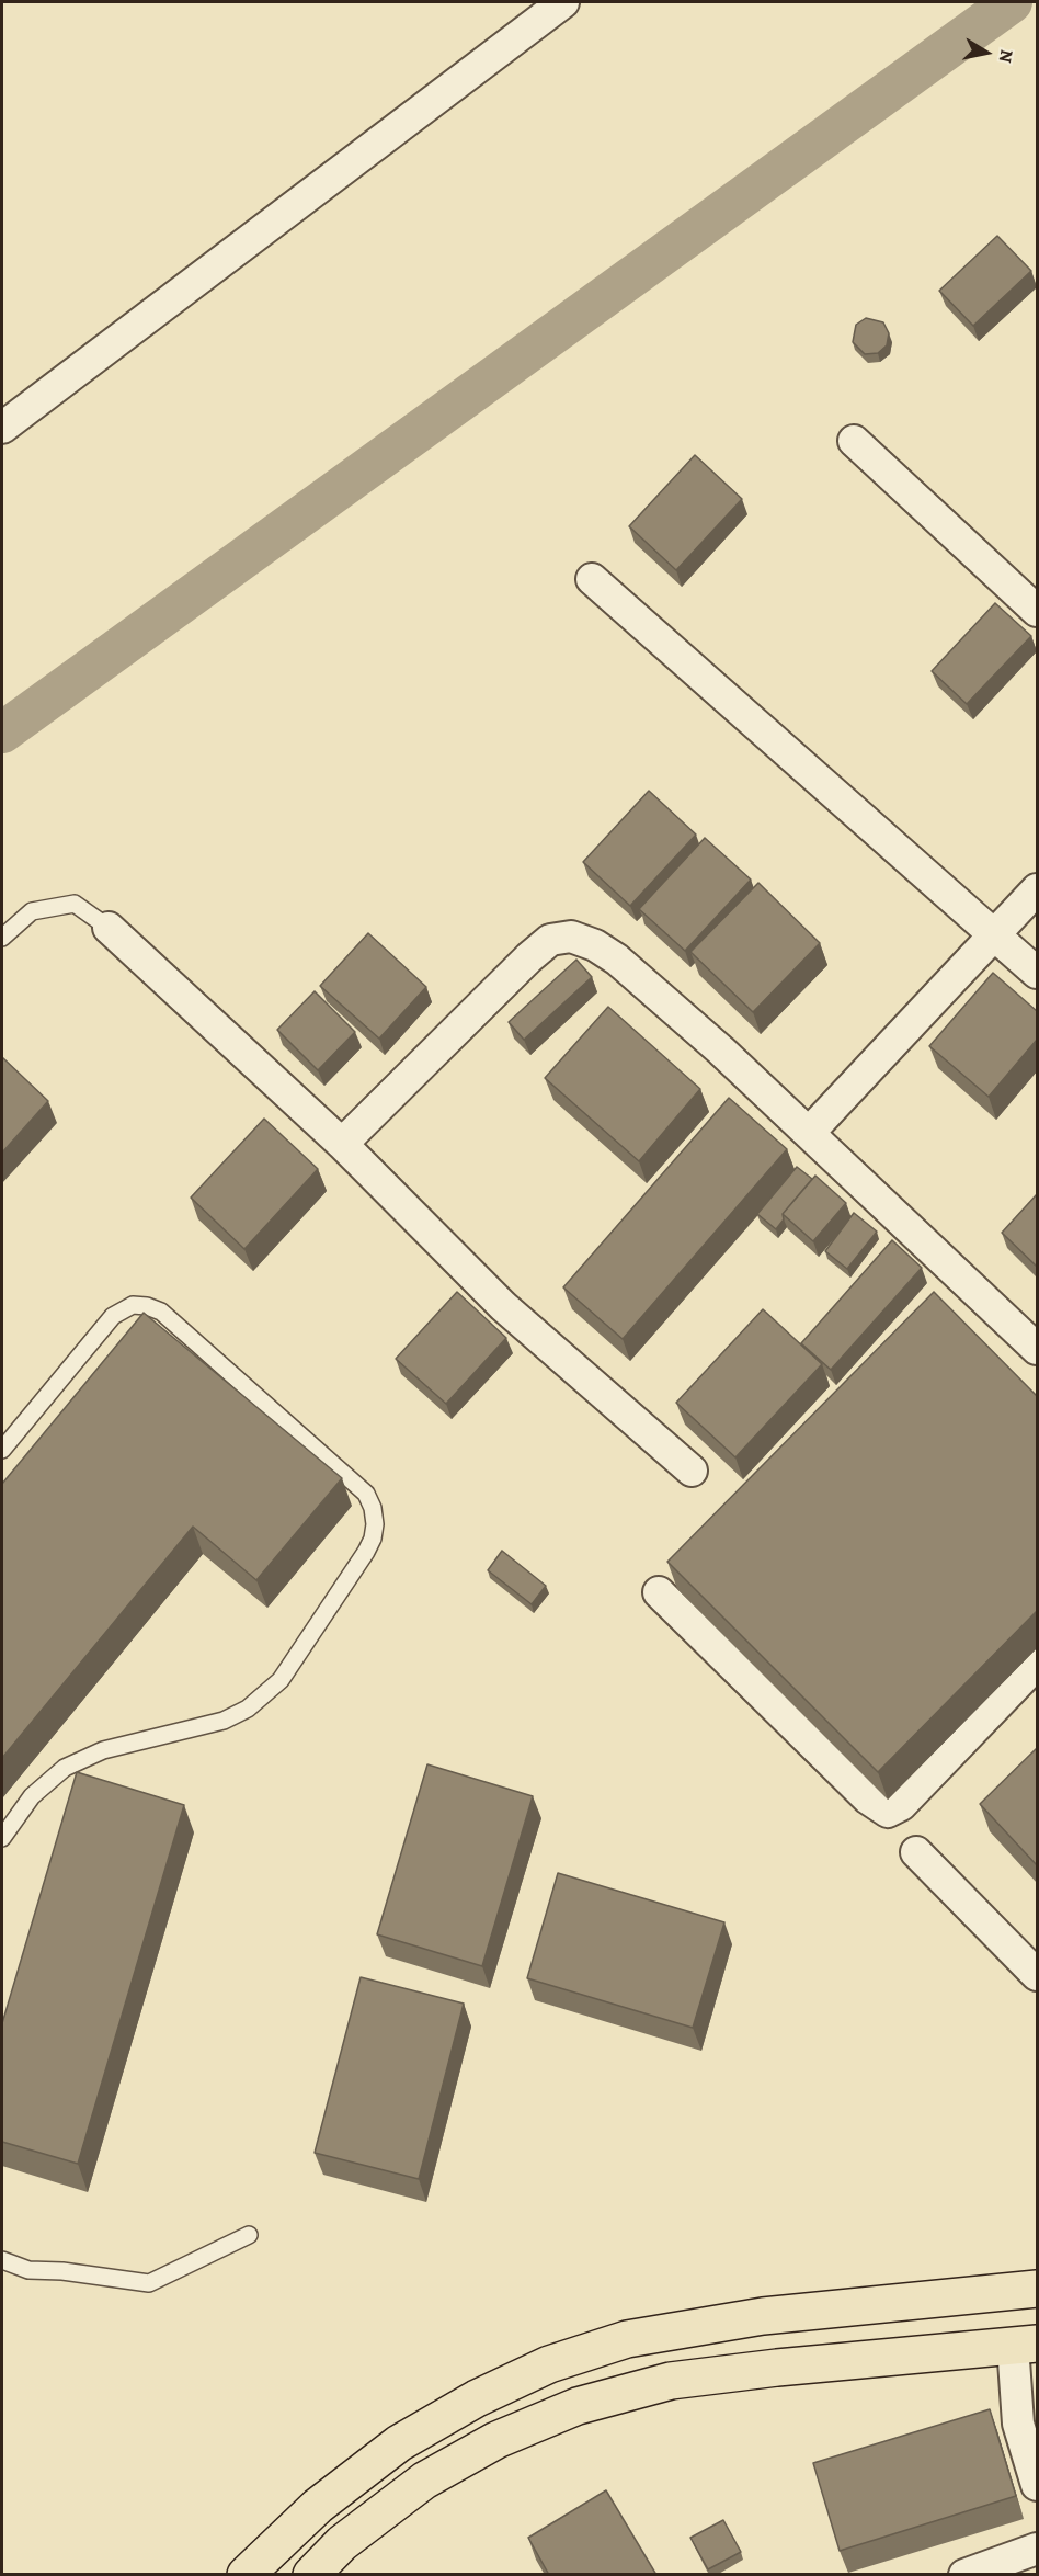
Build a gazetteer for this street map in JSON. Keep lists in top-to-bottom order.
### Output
{
  "north": "right"
}
